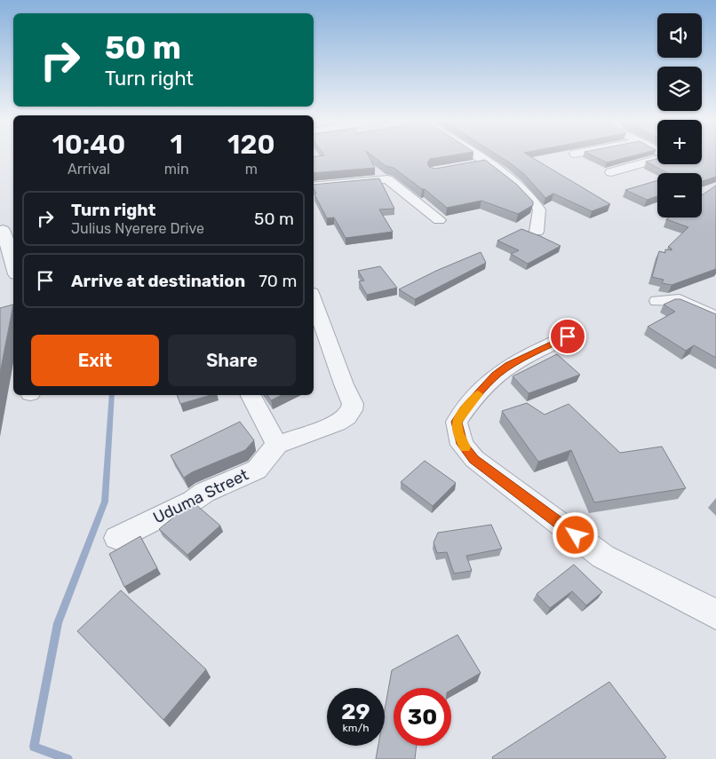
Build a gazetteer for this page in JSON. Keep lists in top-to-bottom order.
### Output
{
  "streets": {
    "street": ["Uduma Street"]
  },
  "page": {
    "map_buttons": ["+", "−"],
    "turn": ["50 m", "Turn right"],
    "eta": [
      "10:40",
      "Arrival",
      "1",
      "min",
      "120",
      "m"
    ],
    "list": [
      {
        "name": "Turn right",
        "note": "Julius Nyerere Drive",
        "value": "50 m"
      },
      {
        "name": "Arrive at destination",
        "value": "70 m"
      }
    ],
    "buttons": ["Exit", "Share"],
    "speed": "29 km/h",
    "limit": "30"
  }
}
